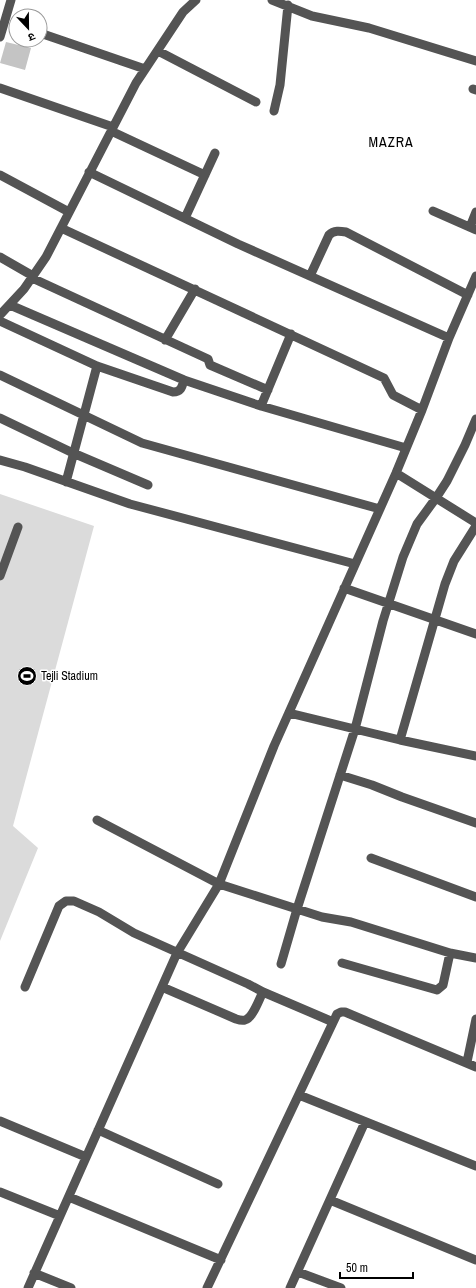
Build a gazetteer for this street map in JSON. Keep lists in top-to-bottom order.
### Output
{
  "districts": ["MAZRA"],
  "places": {
    "sports": ["Tejli Stadium"]
  },
  "scale_bar": "50 m",
  "north": "bottom"
}
